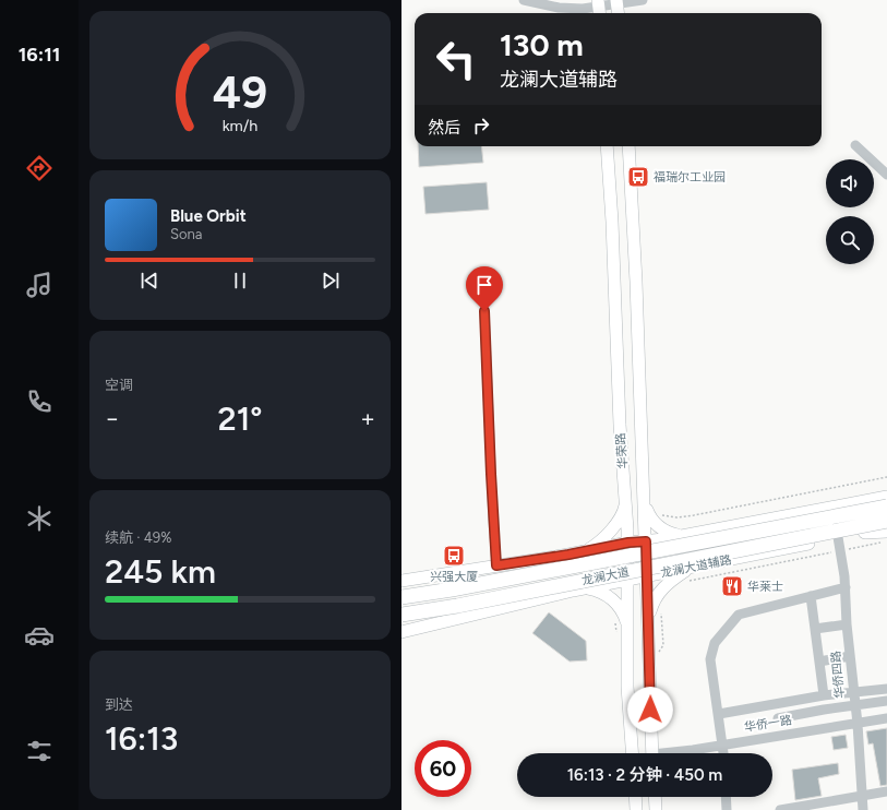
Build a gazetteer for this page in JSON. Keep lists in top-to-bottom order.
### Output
{
  "streets": {
    "highway": ["龙澜大道"],
    "main road": ["华荣路", "龙澜大道辅路"],
    "street": ["华侨四路", "华侨一路"]
  },
  "crossings": [
    ["华荣路", "龙澜大道辅路"],
    ["龙澜大道辅路", "龙澜大道"],
    ["龙澜大道辅路", "华侨四路"],
    ["华侨四路", "华侨一路"]
  ],
  "places": {
    "bus stop": ["福瑞尔工业园", "兴强大厦"],
    "restaurant": ["华莱士"]
  },
  "page": {
    "tabs": "16:11",
    "turn": ["130 m", "龙澜大道辅路"],
    "then": "然后",
    "song": ["Blue Orbit", "Sona"],
    "tile": [
      "空调",
      ["续航 · 49%", "245 km"],
      ["到达", "16:13"]
    ],
    "heat": ["−", "21°", "+"],
    "limit": "60",
    "trip": "16:13 · 2 分钟 · 450 m",
    "gauge": ["49", "km/h"]
  }
}
